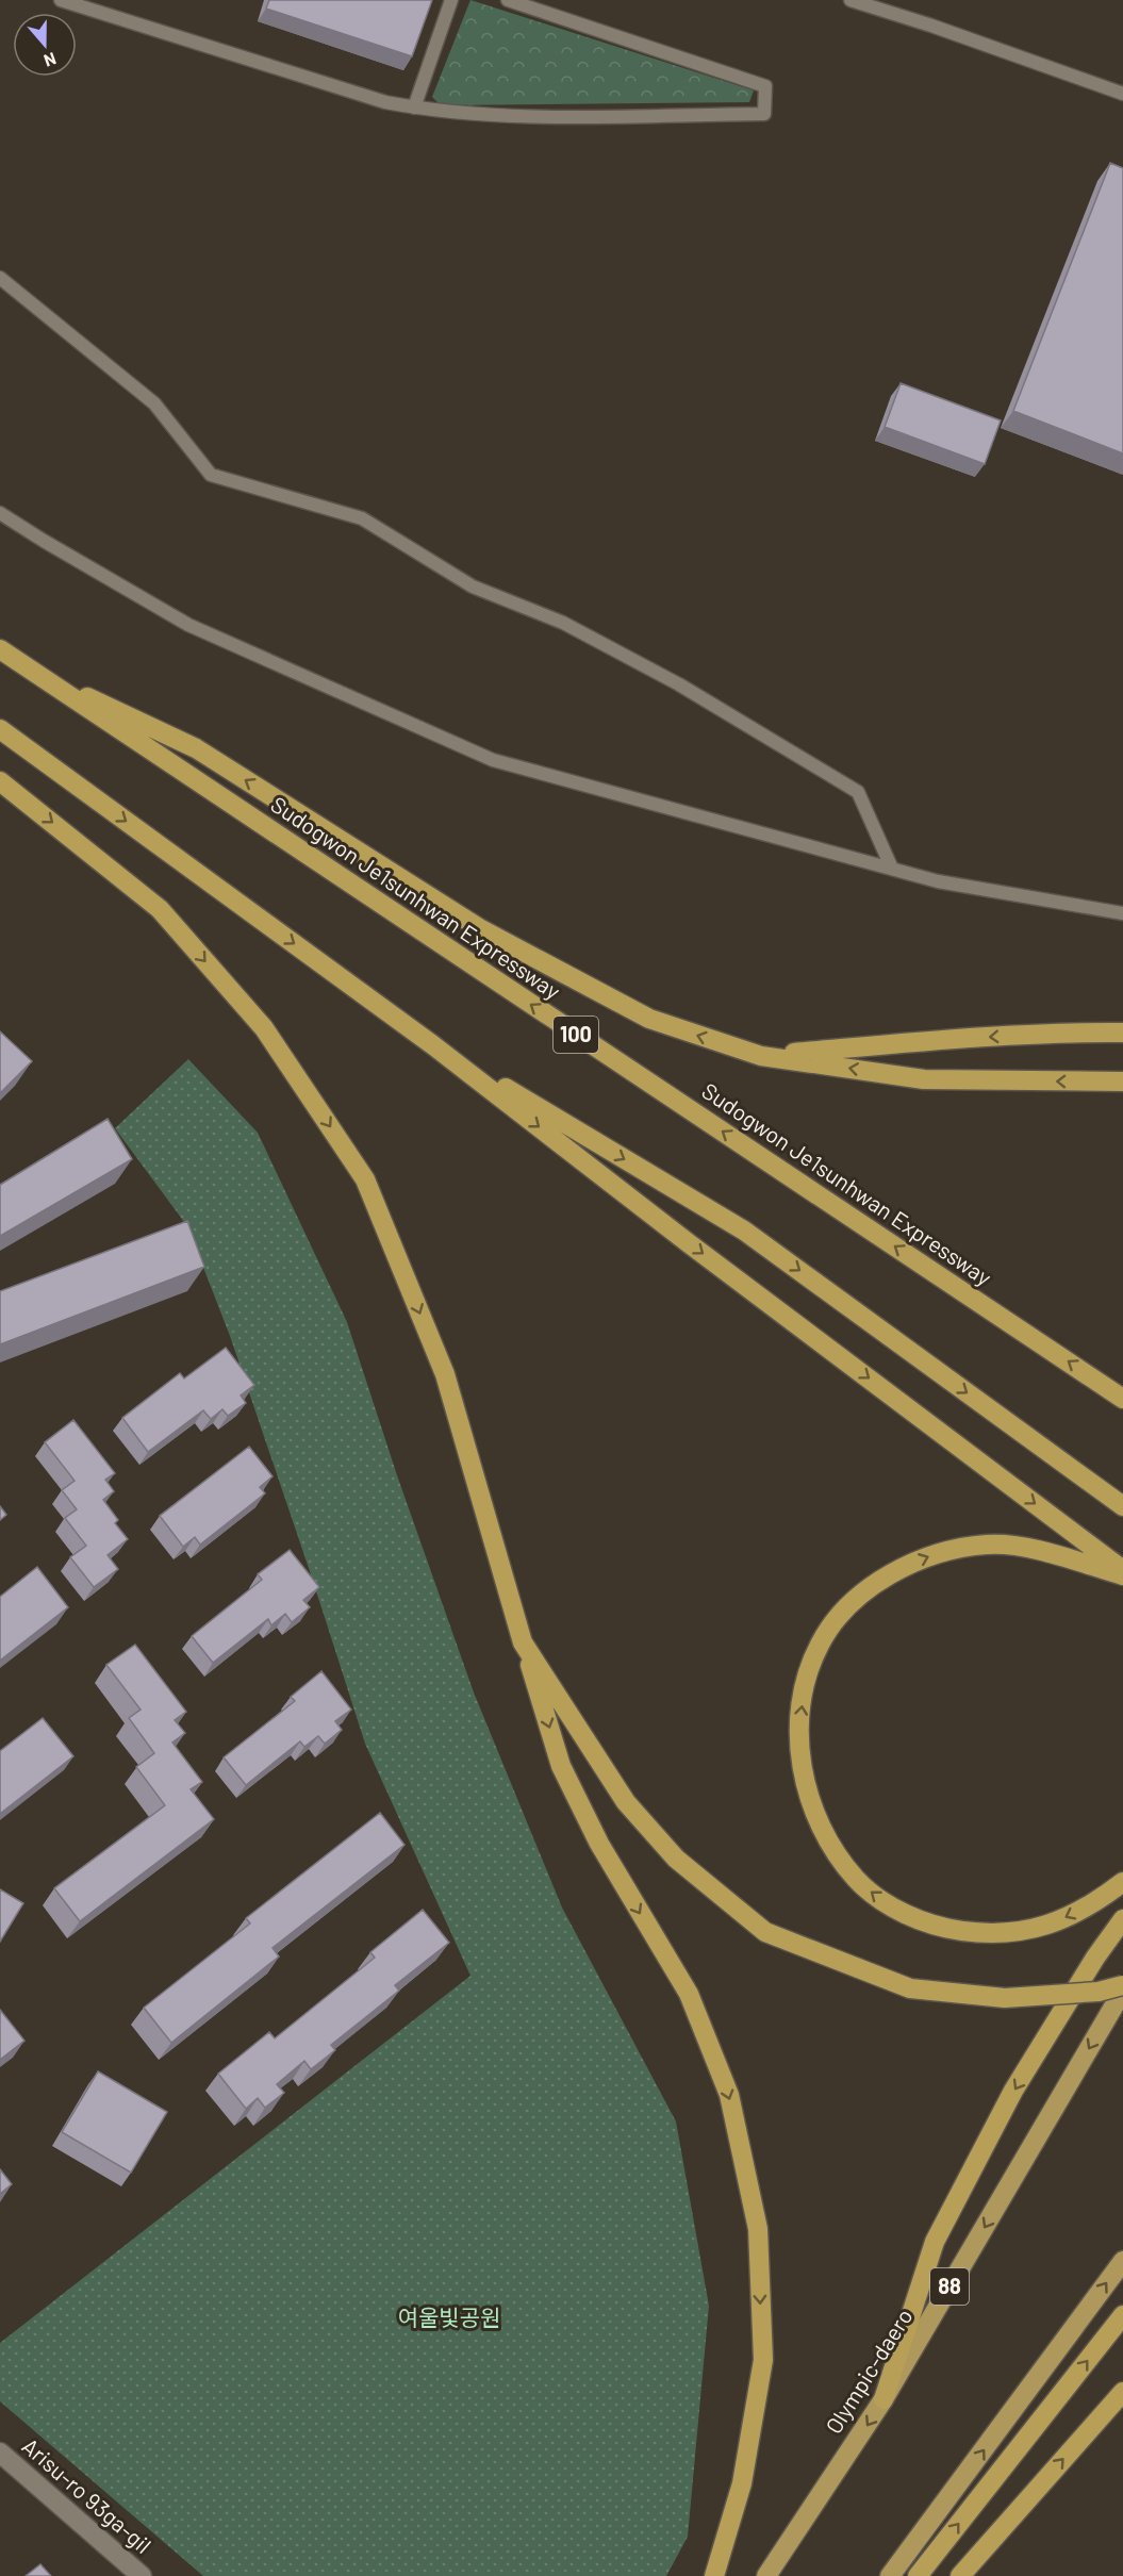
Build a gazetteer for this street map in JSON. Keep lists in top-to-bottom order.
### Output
{
  "streets": {
    "highway": [
      "Sudogwon Je1sunhwan Expressway",
      "100",
      "88",
      "Olympic-daero"
    ],
    "street": ["Arisu-ro 93ga-gil"]
  },
  "parks": ["여울빛공원"],
  "north": "bottom"
}
